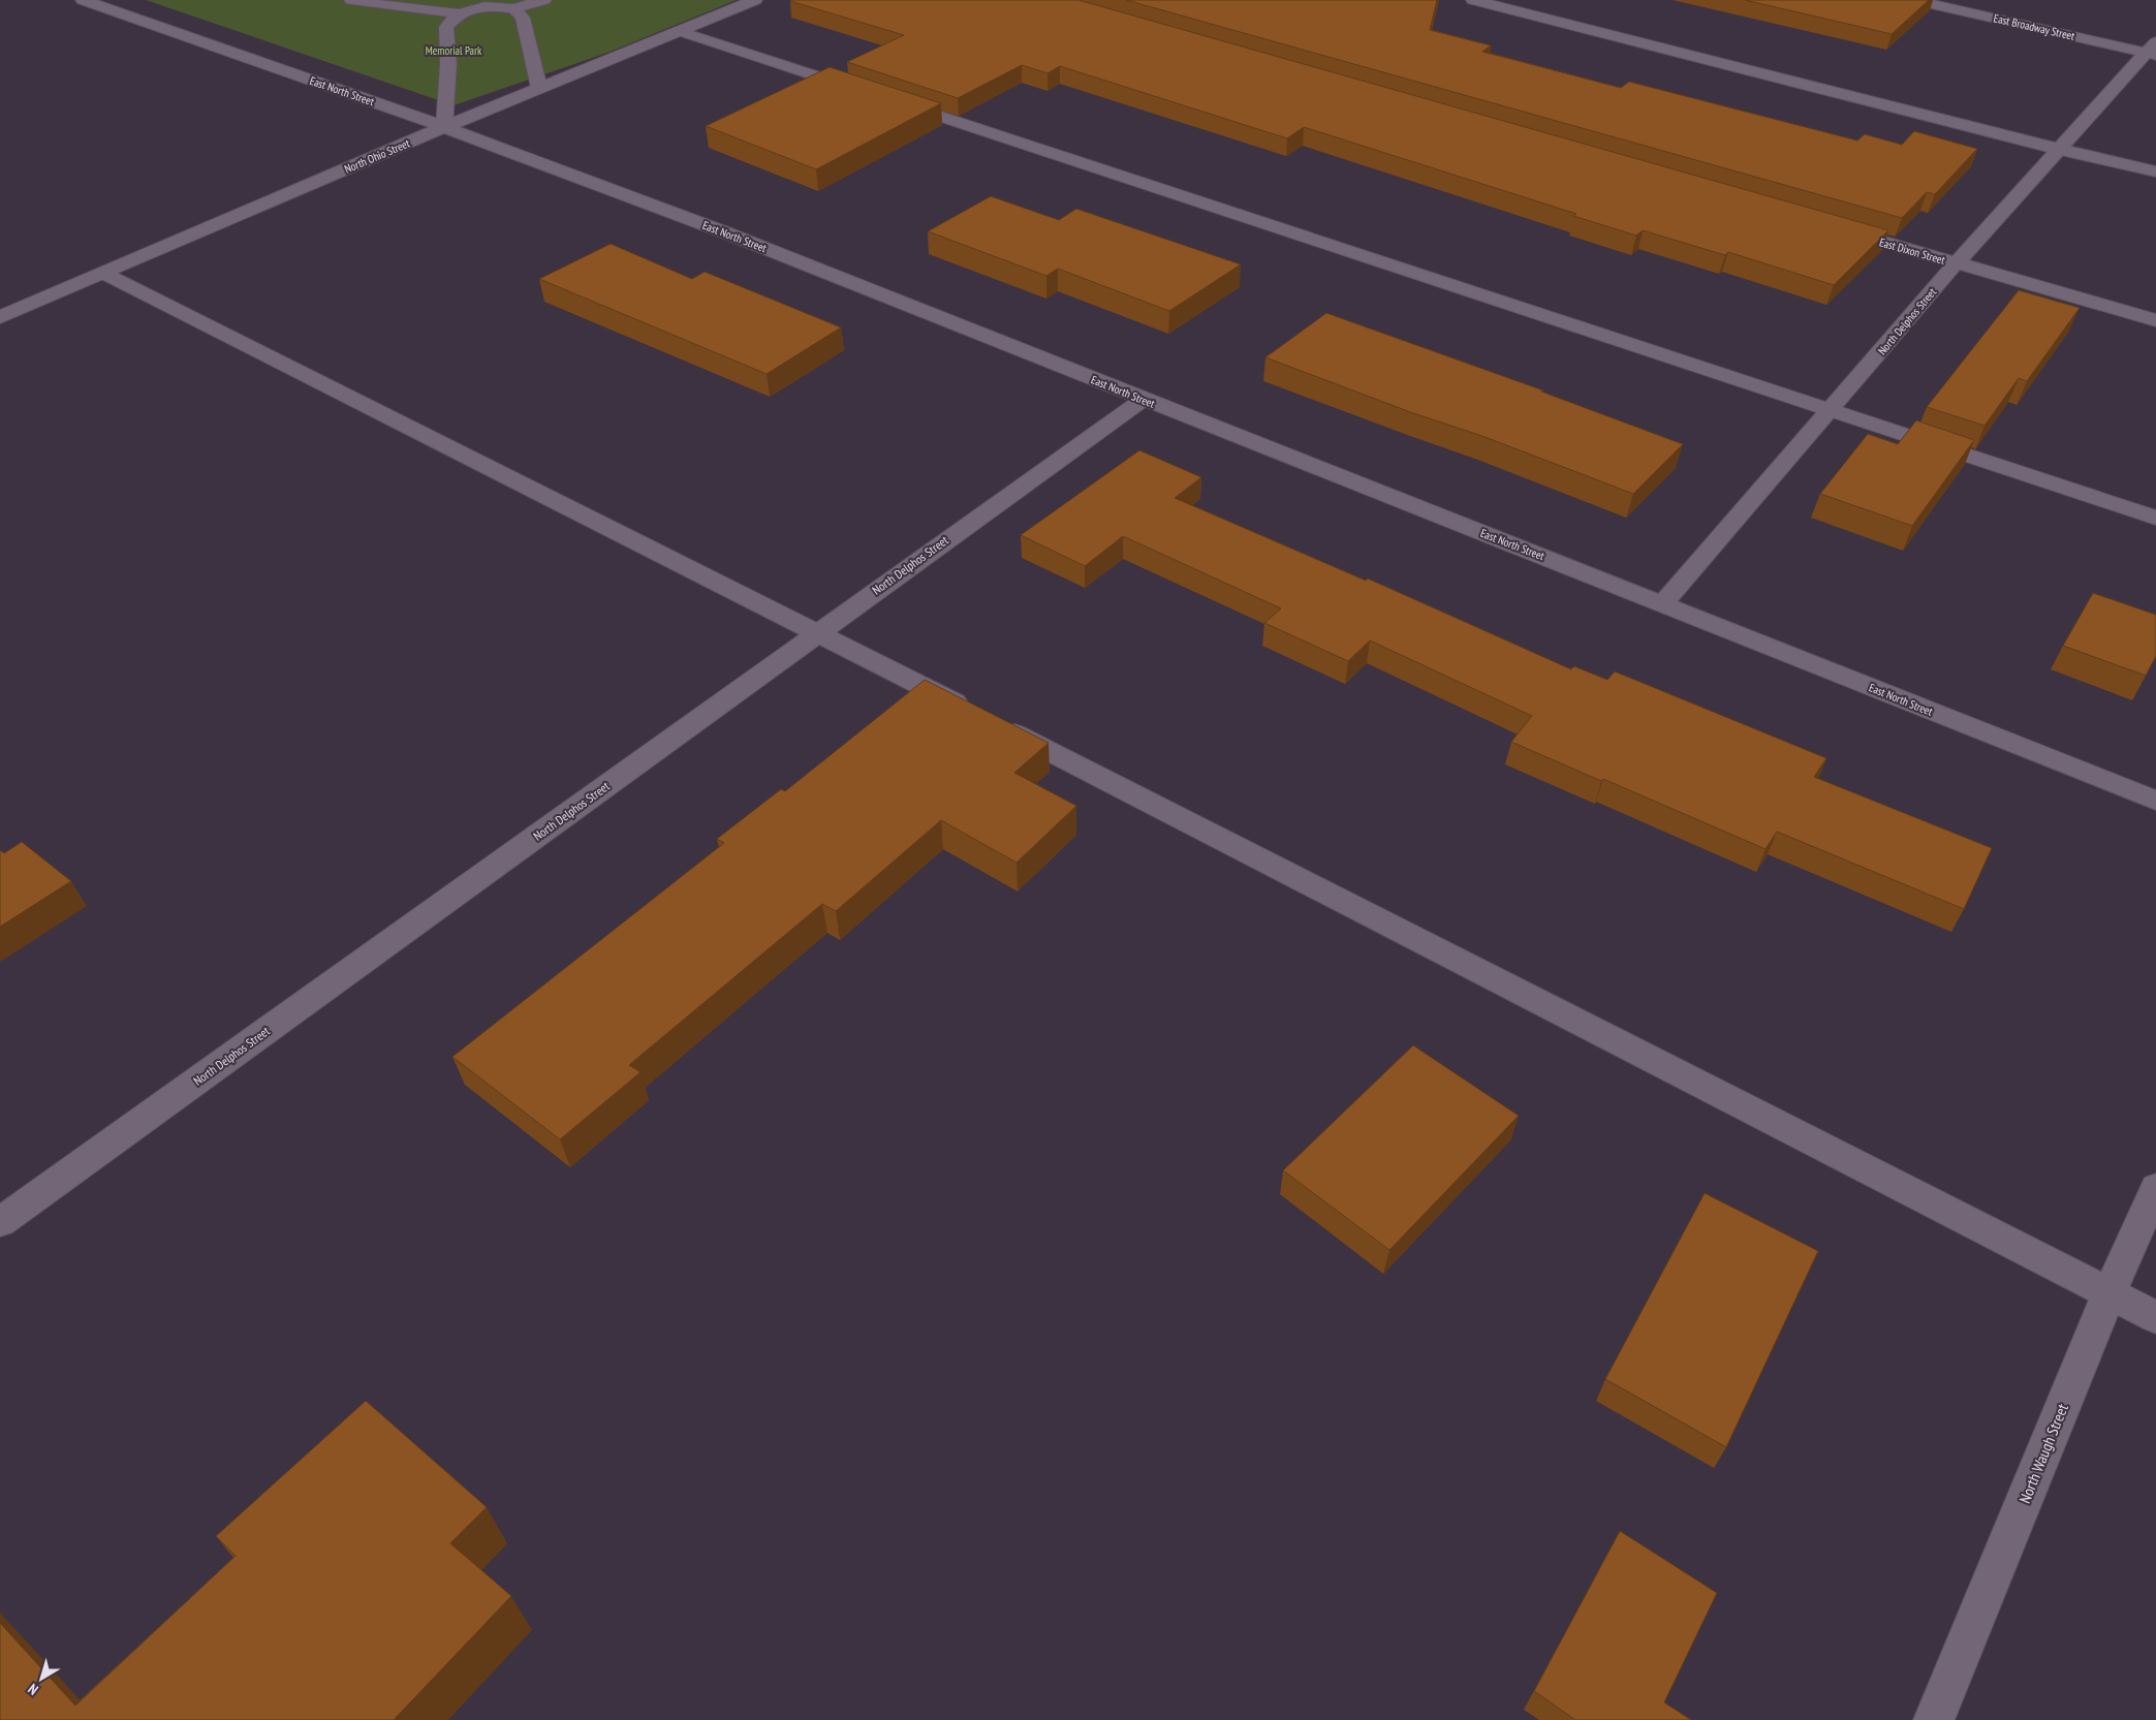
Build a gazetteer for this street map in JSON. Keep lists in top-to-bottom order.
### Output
{
  "streets": {
    "street": [
      "East Broadway Street",
      "East North Street",
      "North Ohio Street",
      "East Dixon Street",
      "North Delphos Street",
      "North Waugh Street"
    ]
  },
  "crossings": [
    ["East Broadway Street", "North Delphos Street"],
    ["East North Street", "North Ohio Street"],
    ["East North Street", "North Delphos Street"],
    ["East Dixon Street", "North Delphos Street"]
  ],
  "parks": ["Memorial Park"],
  "north": "bottom left"
}
